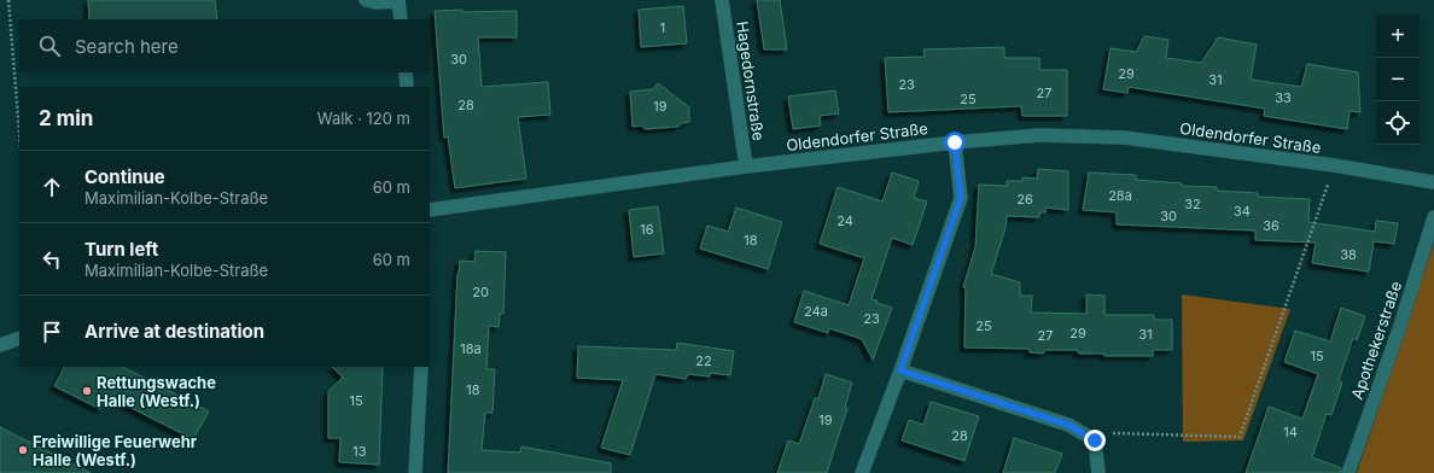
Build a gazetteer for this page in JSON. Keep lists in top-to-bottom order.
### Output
{
  "streets": {
    "street": ["Hagedornstraße", "Oldendorfer Straße", "Apothekerstraße"]
  },
  "crossings": [
    ["Hagedornstraße", "Oldendorfer Straße"]
  ],
  "places": ["Rettungswache Halle (Westf.)", "Freiwillige Feuerwehr Halle (Westf.)"],
  "house_numbers": [
    "1",
    "30",
    "29",
    "31",
    "23",
    "27",
    "33",
    "25",
    "28",
    "19",
    "28a",
    "26",
    "32",
    "34",
    "30",
    "24",
    "36",
    "16",
    "18",
    "38",
    "20",
    "24a",
    "23",
    "25",
    "29",
    "31",
    "27",
    "18a",
    "15",
    "22",
    "18",
    "15",
    "19",
    "14",
    "28",
    "13"
  ],
  "page": {
    "map_buttons": ["+", "−"],
    "search": "Search here",
    "heading": ["2 min", "Walk · 120 m"],
    "list": [
      ["Continue", "Maximilian-Kolbe-Straße", "60 m"],
      ["Turn left", "Maximilian-Kolbe-Straße", "60 m"],
      "Arrive at destination"
    ]
  }
}
